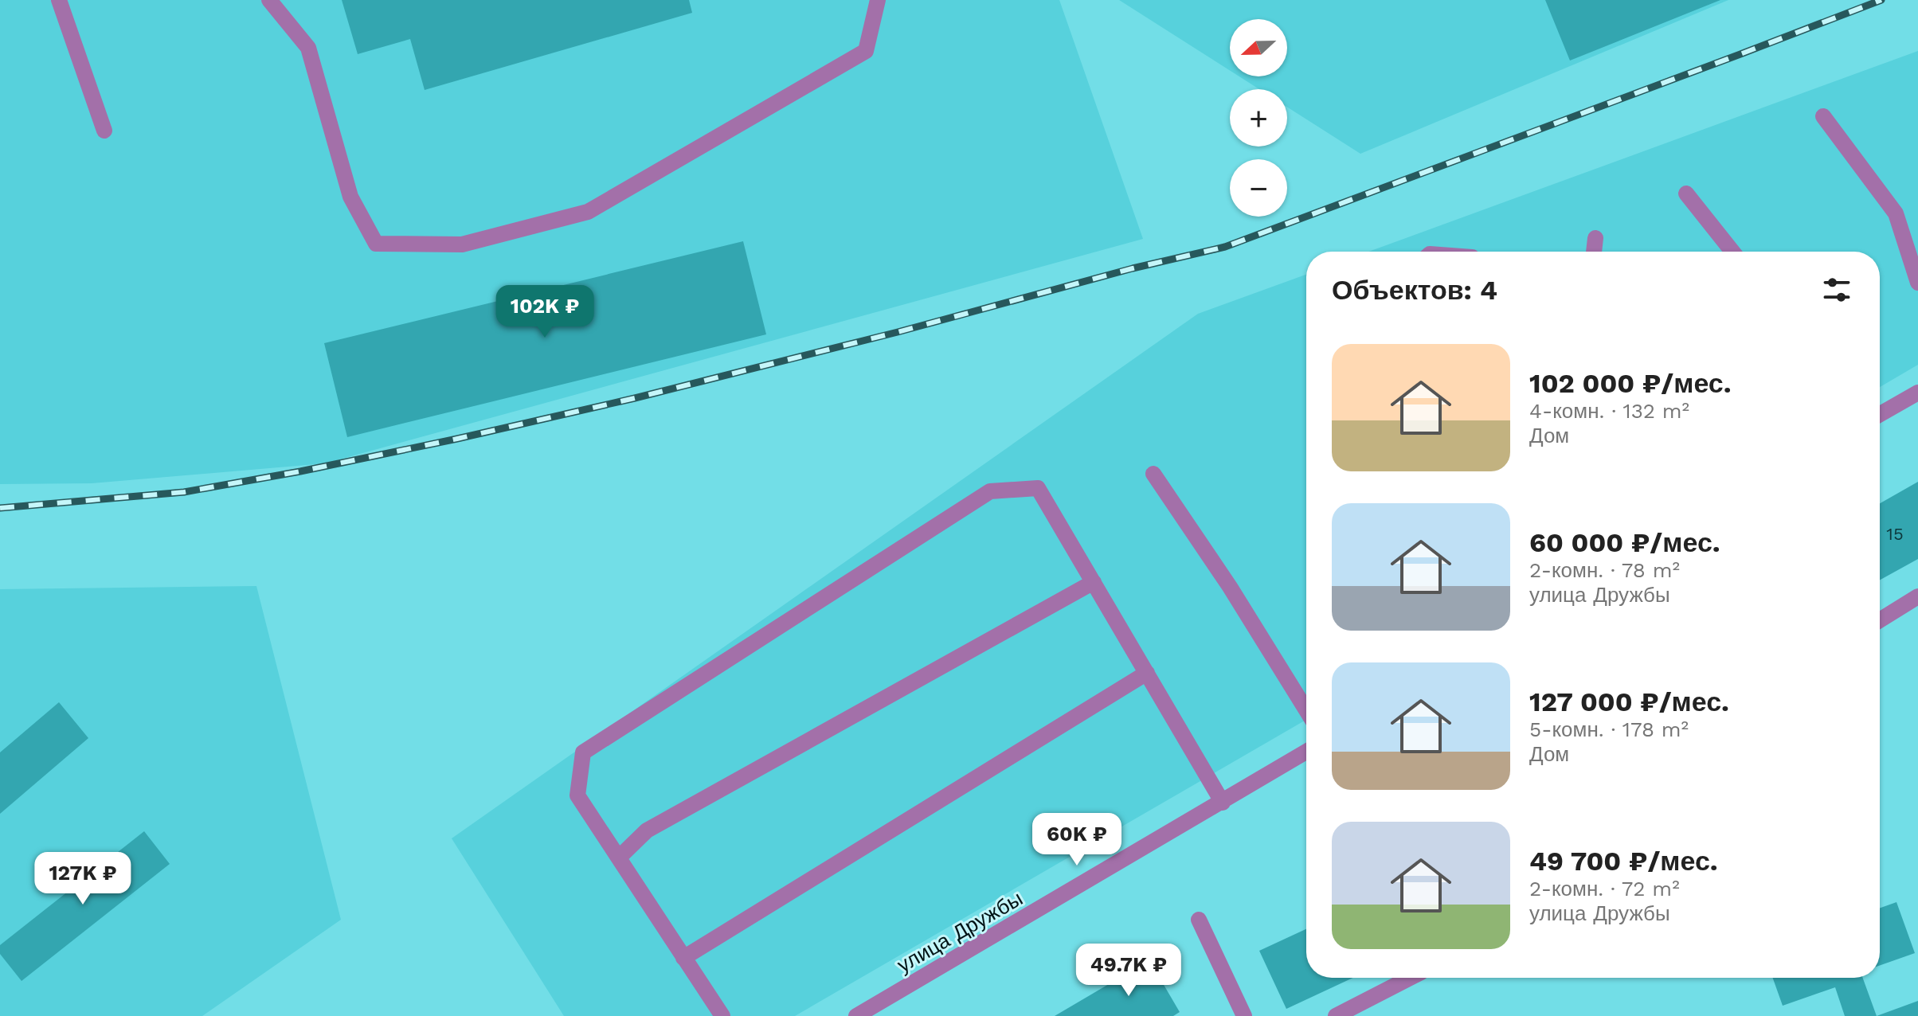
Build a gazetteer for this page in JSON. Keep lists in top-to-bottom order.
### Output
{
  "streets": {
    "street": ["улица Дружбы"]
  },
  "house_numbers": ["15"],
  "north": "left",
  "page": {
    "map_buttons": ["+", "−"],
    "heading": "Объектов: 4",
    "price": [
      "102K ₽",
      "60K ₽",
      "127K ₽",
      "49.7K ₽"
    ],
    "list": [
      {
        "name": "102 000 ₽/мес.",
        "note": "4-комн. · 132 m² · Дом"
      },
      {
        "name": "60 000 ₽/мес.",
        "note": "2-комн. · 78 m² · улица Дружбы"
      },
      {
        "name": "127 000 ₽/мес.",
        "note": "5-комн. · 178 m² · Дом"
      },
      {
        "name": "49 700 ₽/мес.",
        "note": "2-комн. · 72 m² · улица Дружбы"
      }
    ]
  }
}
